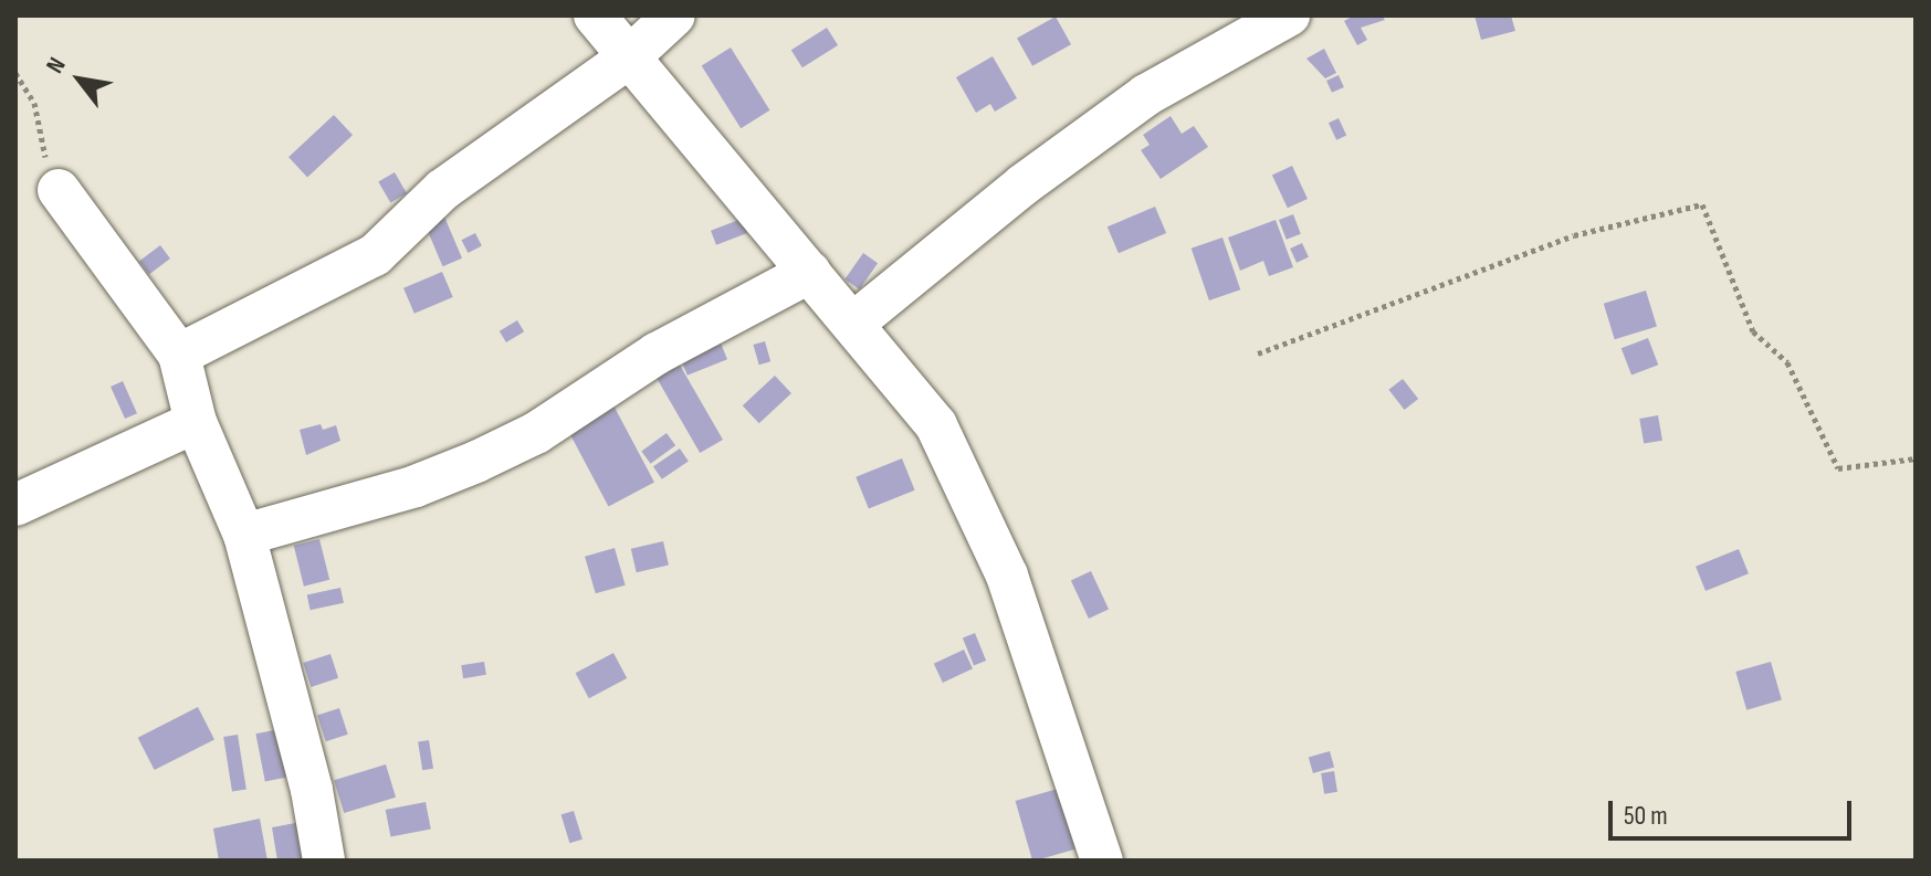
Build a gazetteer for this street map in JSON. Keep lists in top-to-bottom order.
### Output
{
  "scale_bar": "50 m",
  "north": "top left"
}
